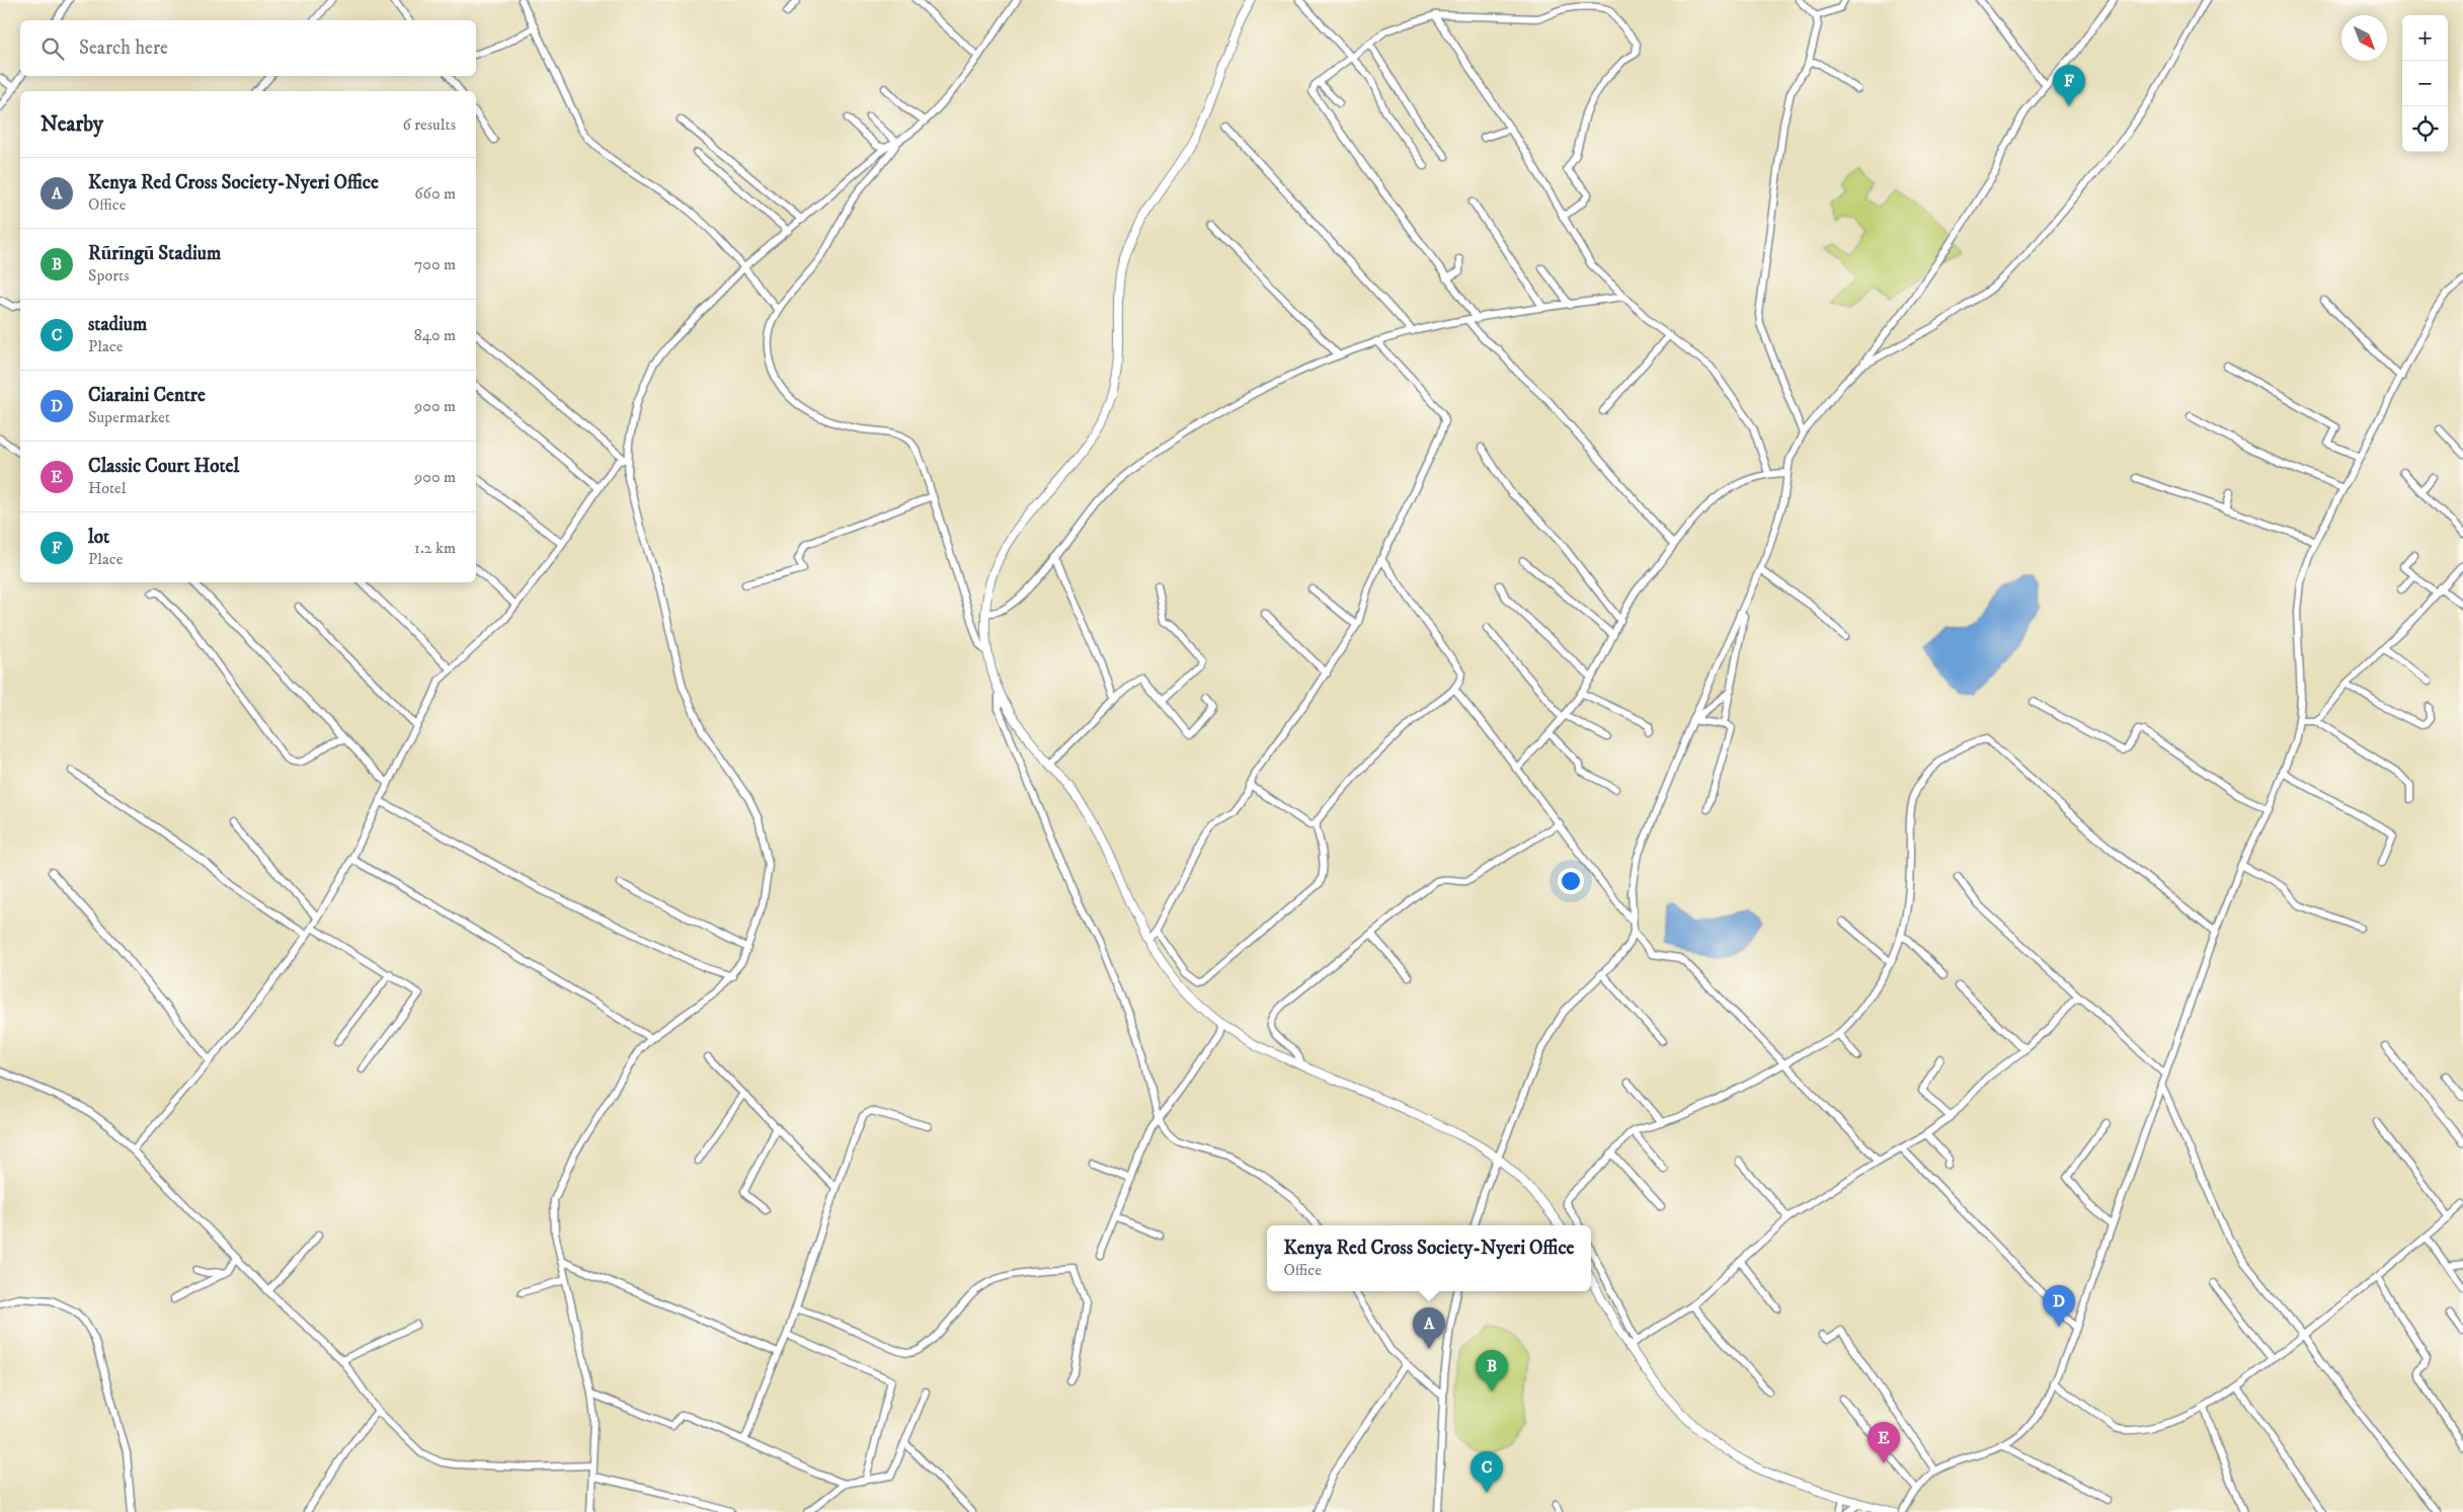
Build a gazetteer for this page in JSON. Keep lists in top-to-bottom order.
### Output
{
  "north": "bottom right",
  "page": {
    "map_buttons": ["+", "−"],
    "search": "Search here",
    "pins": [
      "F",
      "D",
      "A",
      "B",
      "E",
      "C"
    ],
    "heading": ["Nearby", "6 results"],
    "list": [
      {
        "mark": "A",
        "name": "Kenya Red Cross Society-Nyeri Office",
        "note": "Office",
        "value": "660 m"
      },
      {
        "mark": "B",
        "name": "Rũrĩngũ Stadium",
        "note": "Sports",
        "value": "700 m"
      },
      {
        "mark": "C",
        "name": "stadium",
        "note": "Place",
        "value": "840 m"
      },
      {
        "mark": "D",
        "name": "Ciaraini Centre",
        "note": "Supermarket",
        "value": "900 m"
      },
      {
        "mark": "E",
        "name": "Classic Court Hotel",
        "note": "Hotel",
        "value": "900 m"
      },
      {
        "mark": "F",
        "name": "lot",
        "note": "Place",
        "value": "1.2 km"
      }
    ],
    "popup": ["Kenya Red Cross Society-Nyeri Office", "Office"]
  }
}
